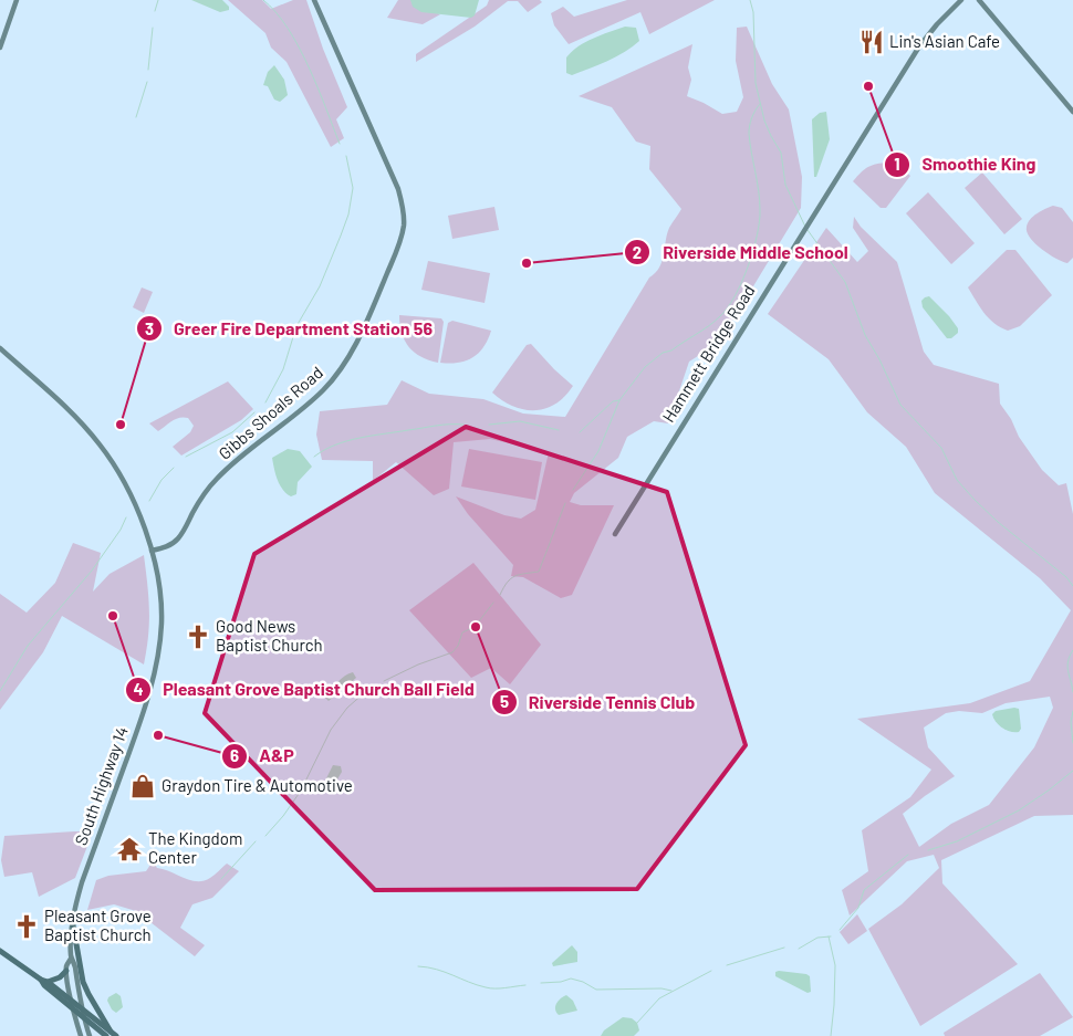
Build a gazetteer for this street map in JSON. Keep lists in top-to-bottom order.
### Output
{
  "streets": {
    "street": ["Hammett Bridge Road", "Gibbs Shoals Road", "South Highway 14"]
  },
  "crossings": [
    ["Gibbs Shoals Road", "South Highway 14"]
  ],
  "places": {
    "restaurant": ["Lin's Asian Cafe"],
    "other": [
      "Smoothie King",
      "Riverside Middle School",
      "Greer Fire Department Station 56",
      "Pleasant Grove Baptist Church Ball Field",
      "Riverside Tennis Club",
      "A&P"
    ],
    "church": ["Good News Baptist Church", "Pleasant Grove Baptist Church"],
    "shop": ["Graydon Tire & Automotive"],
    "temple": ["The Kingdom Center"]
  }
}
